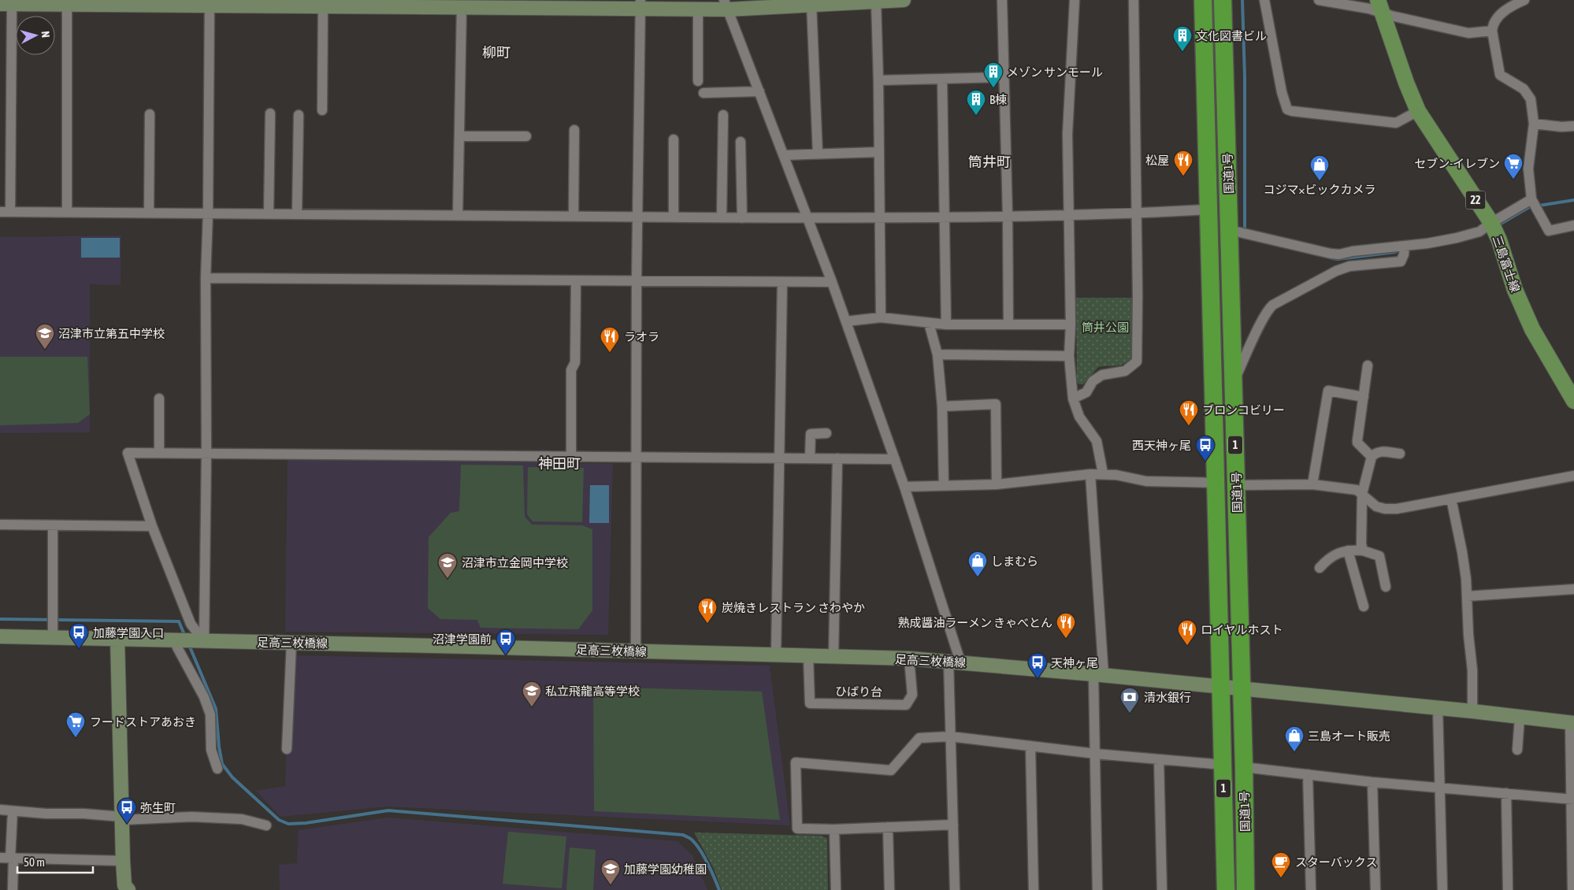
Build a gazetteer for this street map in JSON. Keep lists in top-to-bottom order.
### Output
{
  "streets": {
    "highway": ["国道1号", "1"],
    "main road": ["22", "三島富士線"],
    "street": ["足高三枚橋線", "ひばり台"]
  },
  "crossings": [
    ["国道1号", "足高三枚橋線"],
    ["足高三枚橋線", "ひばり台"]
  ],
  "districts": ["柳町", "筒井町", "神田町"],
  "parks": ["筒井公園"],
  "places": {
    "building": ["文化図書ビル", "メゾン サンモール", "B棟"],
    "restaurant": [
      "松屋",
      "ラオラ",
      "ブロンコビリー",
      "炭焼きレストラン さわやか",
      "熟成醤油ラーメン きゃべとん",
      "ロイヤルホスト"
    ],
    "supermarket": ["セブン-イレブン", "フードストアあおき"],
    "shop": ["コジマ×ビックカメラ", "しまむら", "三島オート販売"],
    "school or university": [
      "沼津市立第五中学校",
      "沼津市立金岡中学校",
      "私立飛龍高等学校",
      "加藤学園幼稚園"
    ],
    "bus stop": [
      "西天神ヶ尾",
      "加藤学園入口",
      "沼津学園前",
      "天神ヶ尾",
      "弥生町"
    ],
    "bank": ["清水銀行"],
    "cafe": ["スターバックス"]
  },
  "scale_bar": "50 m",
  "north": "right"
}
